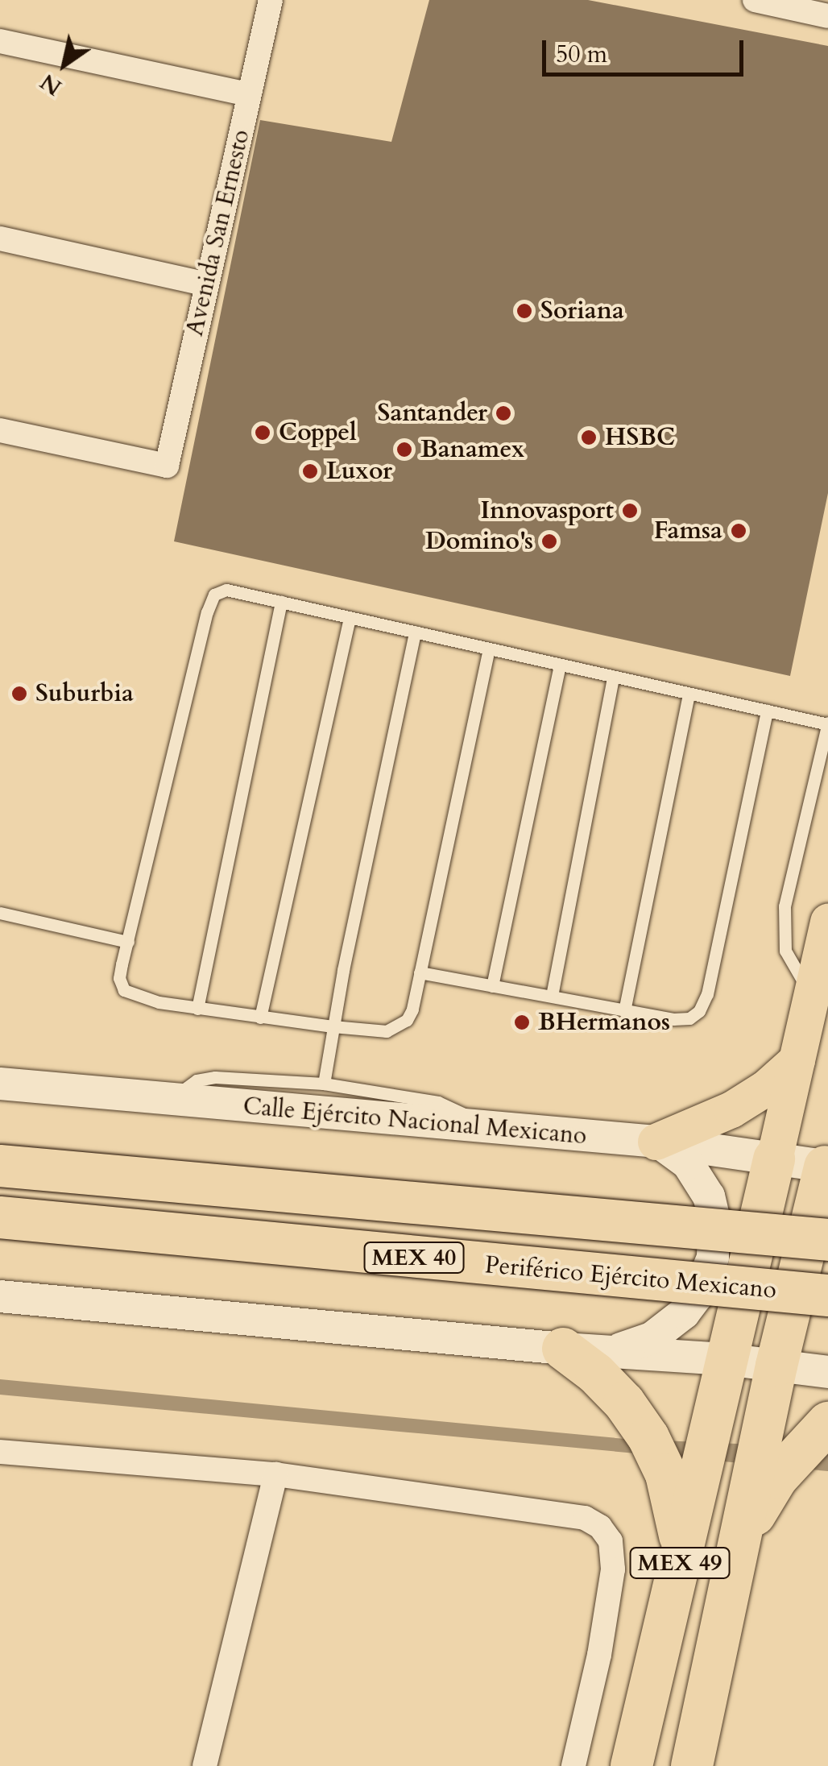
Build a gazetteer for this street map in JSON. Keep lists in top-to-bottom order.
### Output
{
  "streets": {
    "highway": ["MEX 40", "Periférico Ejército Mexicano", "MEX 49"],
    "street": ["Avenida San Ernesto", "Calle Ejército Nacional Mexicano"]
  },
  "crossings": [
    ["Calle Ejército Nacional Mexicano", "MEX 49"]
  ],
  "places": [
    "Soriana",
    "Santander",
    "Coppel",
    "HSBC",
    "Banamex",
    "Luxor",
    "Innovasport",
    "Famsa",
    "Domino's",
    "Suburbia",
    "BHermanos"
  ],
  "scale_bar": "50 m",
  "north": "bottom left"
}
